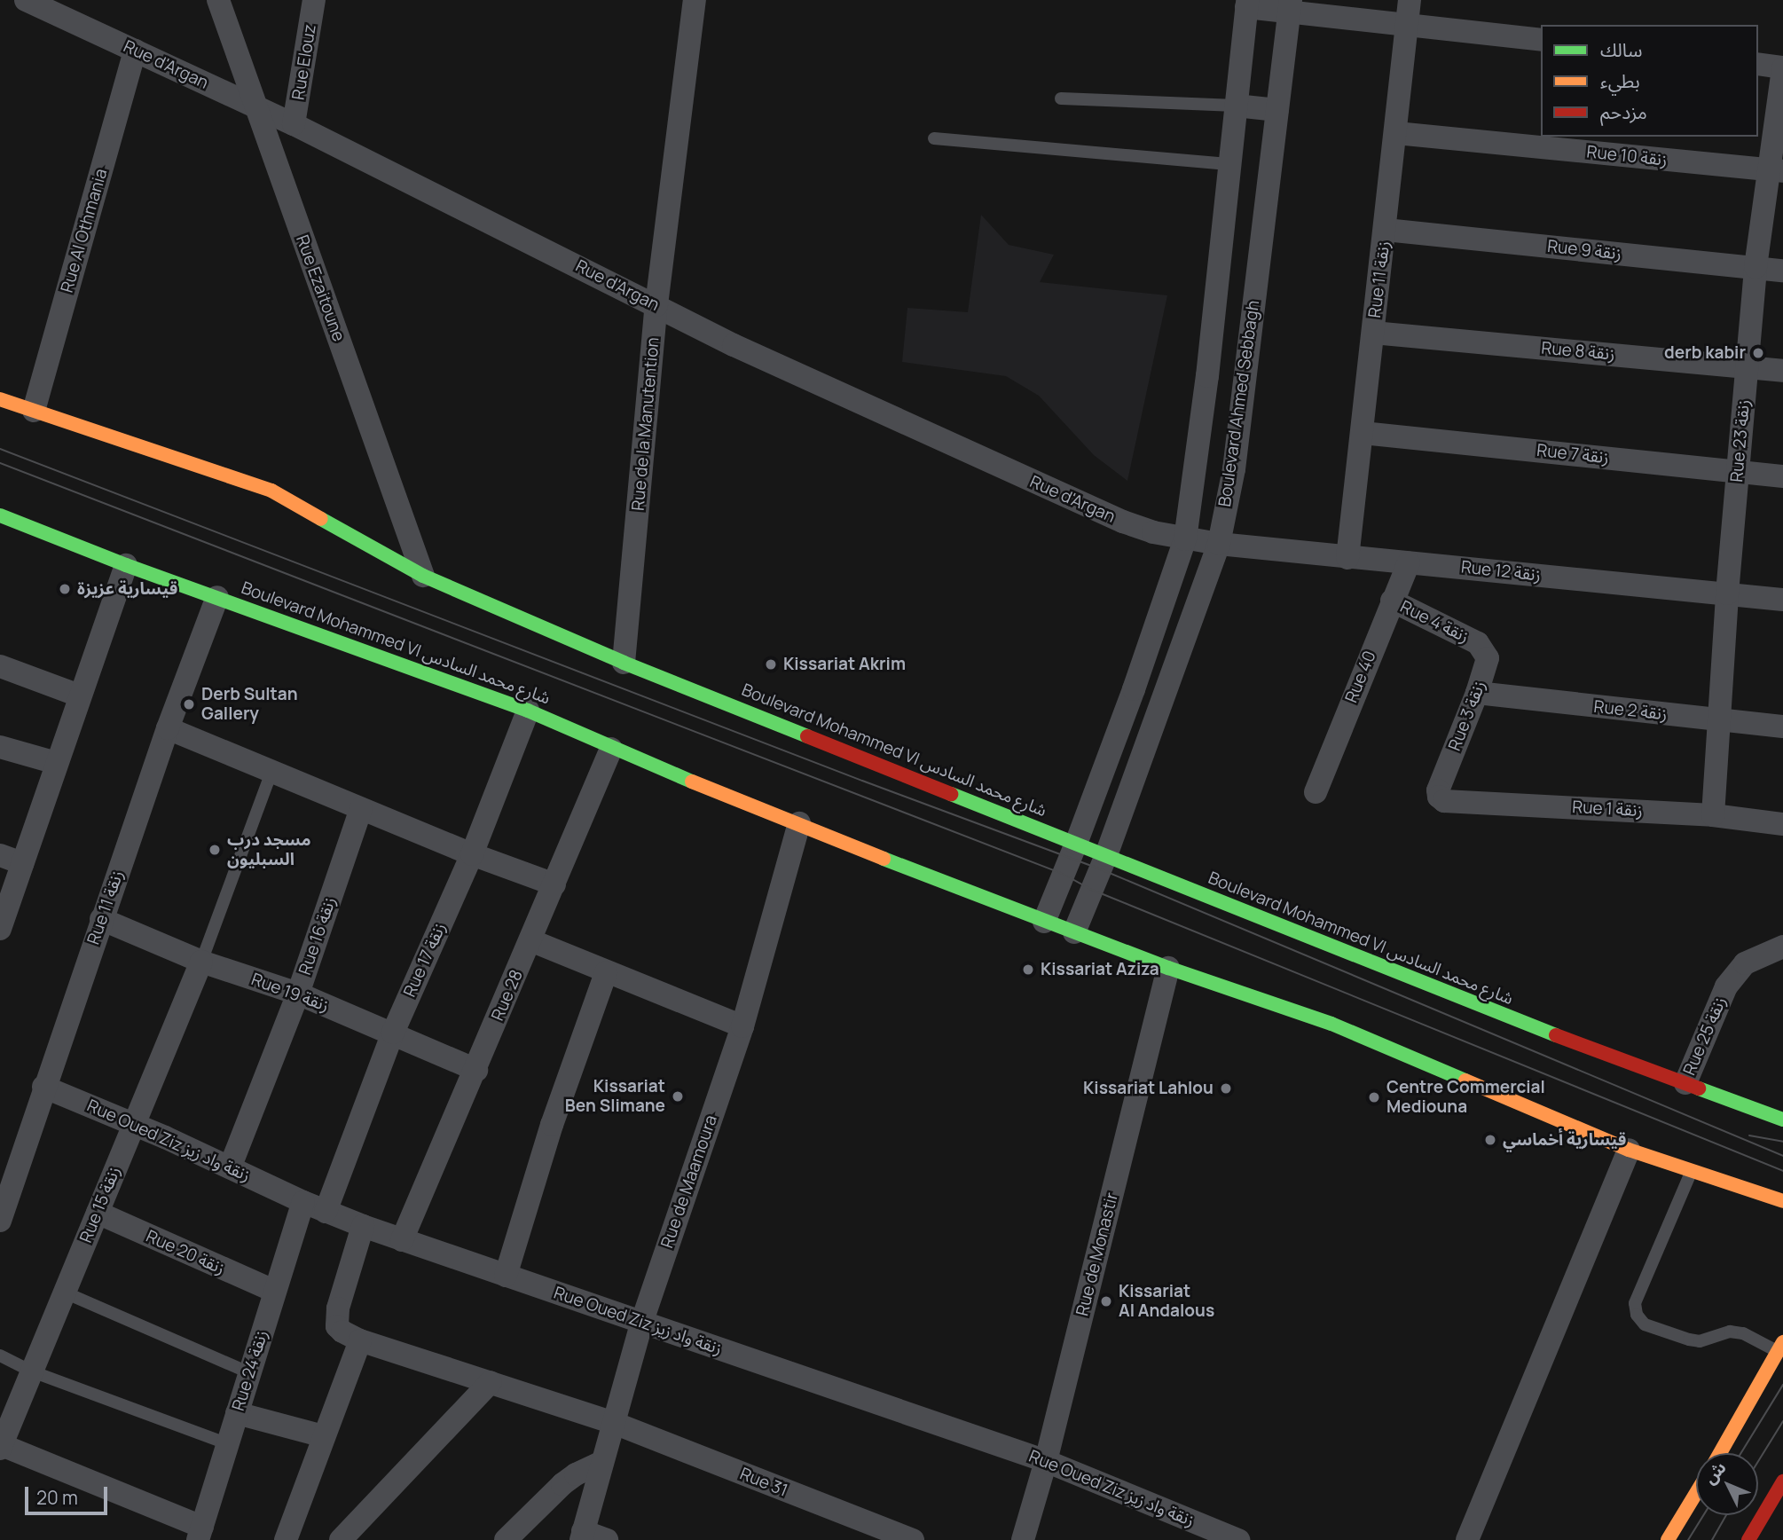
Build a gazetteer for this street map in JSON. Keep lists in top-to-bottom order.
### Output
{
  "streets": {
    "main road": ["Boulevard Mohammed VI شارع محمد السادس"],
    "street": [
      "Rue Elouz",
      "Rue d'Argan",
      "Rue 10 زنقة",
      "Rue Al Othmania",
      "Rue 9 زنقة",
      "Rue 11 زنقة",
      "Rue Ezaitoune",
      "Rue 8 زنقة",
      "Boulevard Ahmed Sebbagh",
      "Rue de la Manutention",
      "Rue 23 زنقة",
      "Rue 7 زنقة",
      "Rue 12 زنقة",
      "Rue 4 زنقة",
      "Rue 40",
      "Rue 2 زنقة",
      "Rue 3 زنقة",
      "Rue 1 زنقة",
      "Rue 16 زنقة",
      "Rue 17 زنقة",
      "Rue 19 زنقة",
      "Rue 28",
      "Rue 25 زنقة",
      "Rue Oued Ziz زنقة واد زيز",
      "Rue de Maamoura",
      "Rue 15 زنقة",
      "Rue 20 زنقة",
      "Rue de Monastir",
      "Rue 24 زنقة",
      "Rue 31"
    ]
  },
  "crossings": [
    ["Rue Elouz", "Rue d'Argan"],
    ["Rue d'Argan", "Rue Al Othmania"],
    ["Rue d'Argan", "Rue Ezaitoune"],
    ["Rue d'Argan", "Boulevard Ahmed Sebbagh"],
    ["Rue d'Argan", "Rue de la Manutention"],
    ["Rue d'Argan", "Rue 12 زنقة"],
    ["Rue 10 زنقة", "Rue 11 زنقة"],
    ["Rue 10 زنقة", "Rue 23 زنقة"],
    ["Rue Al Othmania", "Boulevard Mohammed VI شارع محمد السادس"],
    ["Rue 9 زنقة", "Rue 11 زنقة"],
    ["Rue 9 زنقة", "Rue 23 زنقة"],
    ["Rue 11 زنقة", "Rue 8 زنقة"],
    ["Rue 11 زنقة", "Rue 7 زنقة"],
    ["Rue 11 زنقة", "Rue 12 زنقة"],
    ["Rue 11 زنقة", "Boulevard Mohammed VI شارع محمد السادس"],
    ["Rue 11 زنقة", "Rue 19 زنقة"],
    ["Rue 11 زنقة", "Rue Oued Ziz زنقة واد زيز"],
    ["Rue Ezaitoune", "Boulevard Mohammed VI شارع محمد السادس"],
    ["Rue 8 زنقة", "Rue 23 زنقة"],
    ["Boulevard Ahmed Sebbagh", "Rue 12 زنقة"],
    ["Boulevard Ahmed Sebbagh", "Boulevard Mohammed VI شارع محمد السادس"],
    ["Rue de la Manutention", "Boulevard Mohammed VI شارع محمد السادس"],
    ["Rue 23 زنقة", "Rue 7 زنقة"],
    ["Rue 23 زنقة", "Rue 12 زنقة"],
    ["Rue 23 زنقة", "Rue 2 زنقة"],
    ["Rue 23 زنقة", "Rue 1 زنقة"],
    ["Rue 12 زنقة", "Rue 40"],
    ["Rue 4 زنقة", "Rue 40"],
    ["Rue 4 زنقة", "Rue 3 زنقة"],
    ["Boulevard Mohammed VI شارع محمد السادس", "Rue 17 زنقة"],
    ["Boulevard Mohammed VI شارع محمد السادس", "Rue 28"],
    ["Boulevard Mohammed VI شارع محمد السادس", "Rue 25 زنقة"],
    ["Boulevard Mohammed VI شارع محمد السادس", "Rue de Maamoura"],
    ["Boulevard Mohammed VI شارع محمد السادس", "Rue de Monastir"],
    ["Rue 2 زنقة", "Rue 3 زنقة"],
    ["Rue 3 زنقة", "Rue 1 زنقة"],
    ["Rue 16 زنقة", "Rue 19 زنقة"],
    ["Rue 16 زنقة", "Rue Oued Ziz زنقة واد زيز"],
    ["Rue 17 زنقة", "Rue 19 زنقة"],
    ["Rue 17 زنقة", "Rue Oued Ziz زنقة واد زيز"],
    ["Rue 19 زنقة", "Rue 28"],
    ["Rue 19 زنقة", "Rue 15 زنقة"],
    ["Rue 28", "Rue Oued Ziz زنقة واد زيز"],
    ["Rue Oued Ziz زنقة واد زيز", "Rue de Maamoura"],
    ["Rue Oued Ziz زنقة واد زيز", "Rue 15 زنقة"],
    ["Rue Oued Ziz زنقة واد زيز", "Rue de Monastir"],
    ["Rue Oued Ziz زنقة واد زيز", "Rue 24 زنقة"],
    ["Rue Oued Ziz زنقة واد زيز", "Rue 31"],
    ["Rue de Maamoura", "Rue 31"],
    ["Rue 15 زنقة", "Rue 20 زنقة"],
    ["Rue 20 زنقة", "Rue 24 زنقة"]
  ],
  "places": [
    "derb kabir",
    "قيسارية عزيزة",
    "Kissariat Akrim",
    "Derb Sultan Gallery",
    "مسجد درب السبليون",
    "Kissariat Aziza",
    "Kissariat Lahlou",
    "Kissariat Ben Slimane",
    "Centre Commercial Mediouna",
    "قيسارية أخماسي",
    "Kissariat Al Andalous"
  ],
  "legend": ["سالك", "بطيء", "مزدحم"],
  "scale_bar": "20 m",
  "north": "top left"
}
